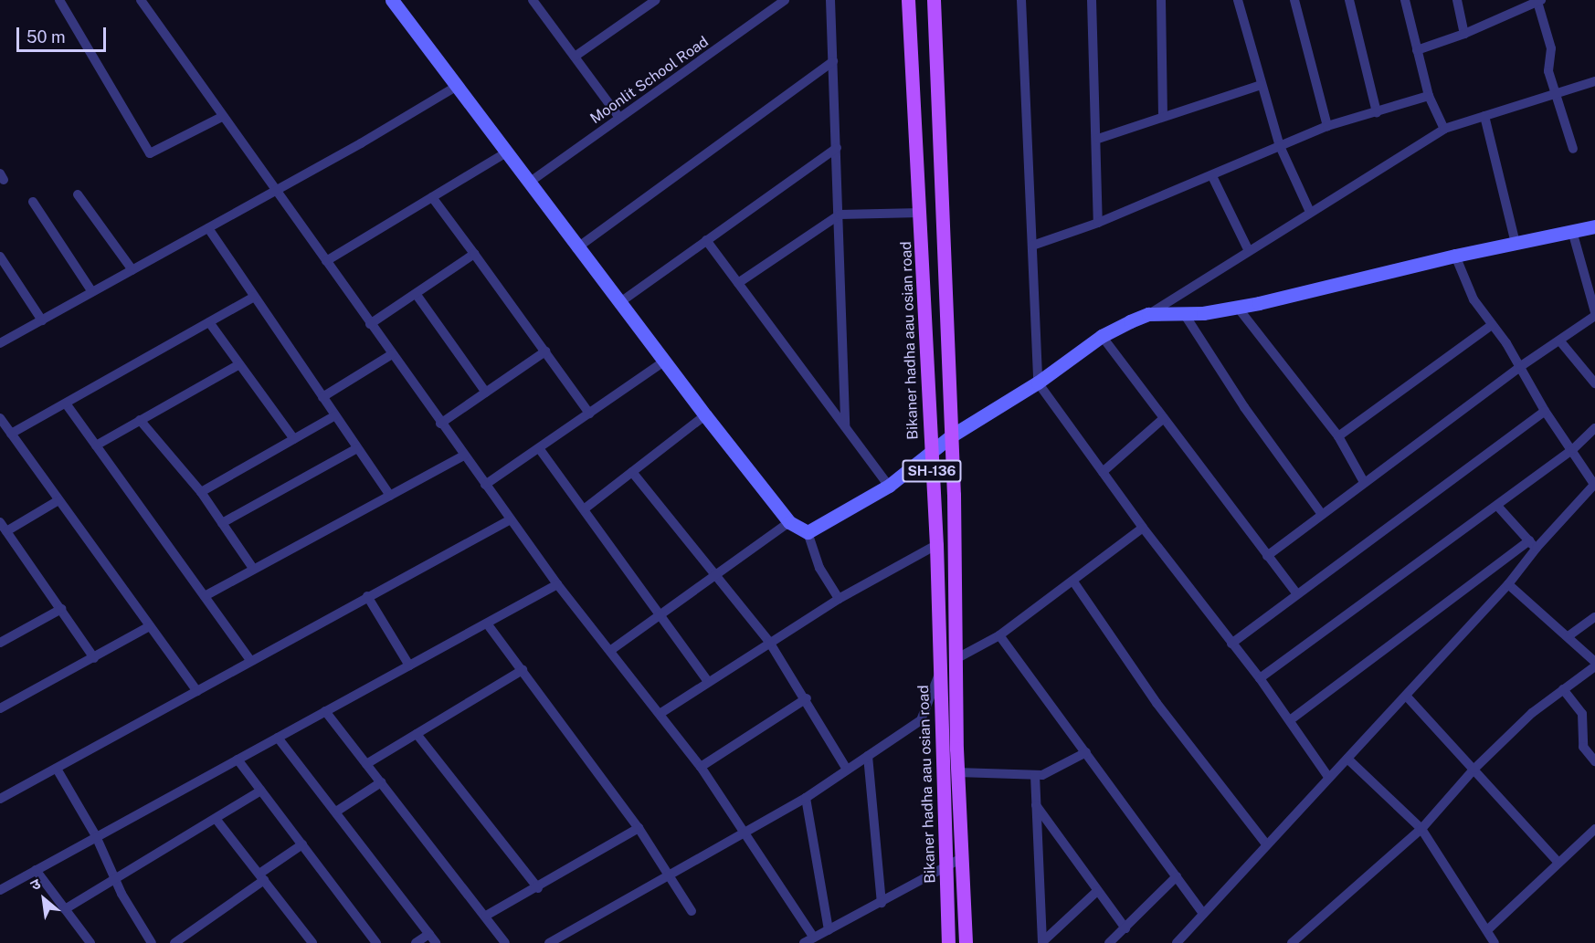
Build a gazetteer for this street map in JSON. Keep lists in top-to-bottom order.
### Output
{
  "streets": {
    "main road": ["Bikaner hadha aau osian road", "SH-136"],
    "street": ["Moonlit School Road"]
  },
  "scale_bar": "50 m",
  "north": "top left"
}
